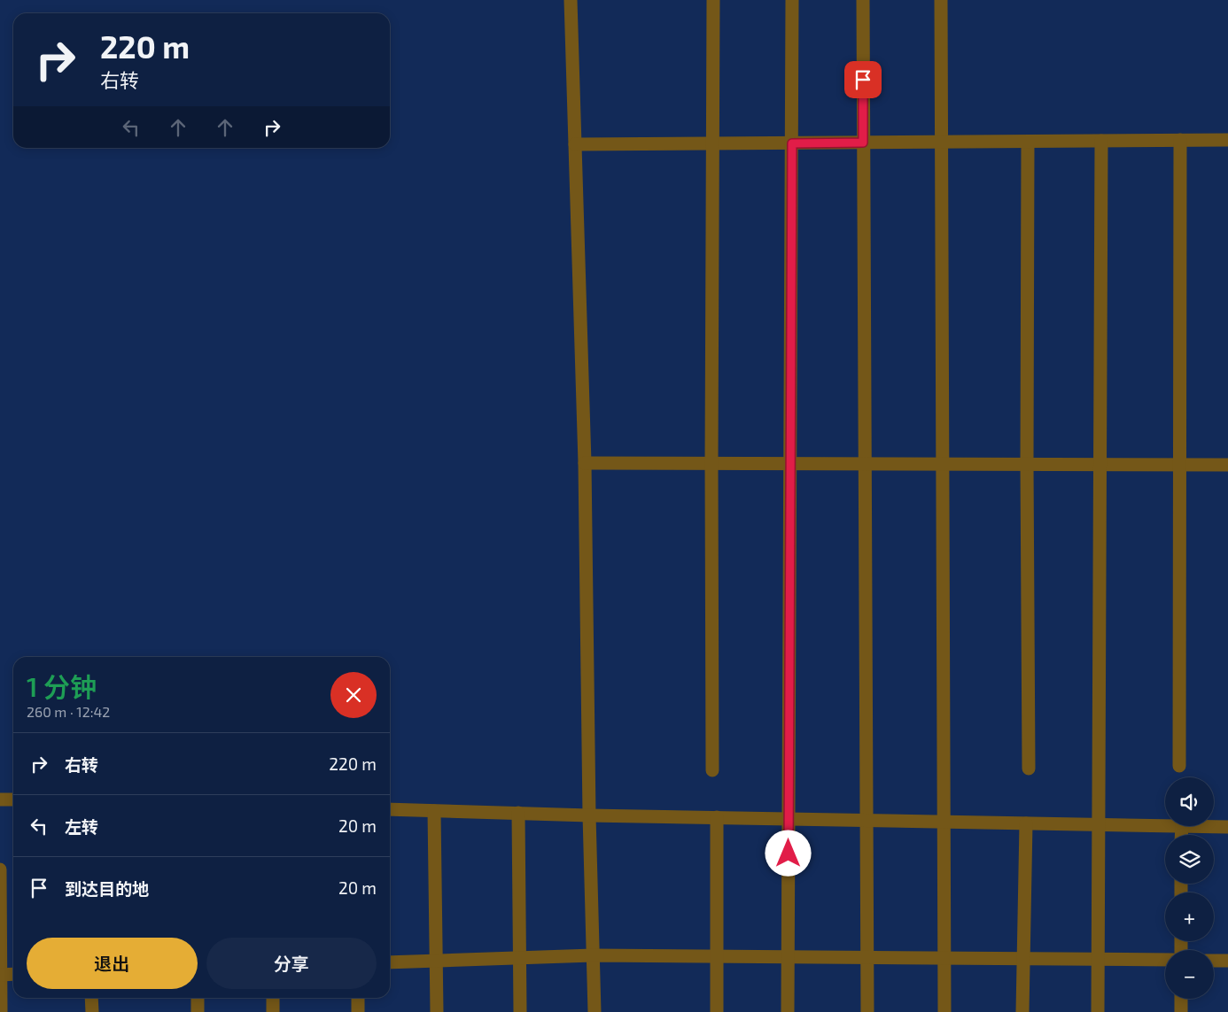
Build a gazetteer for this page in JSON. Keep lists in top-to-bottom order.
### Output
{
  "page": {
    "turn": ["220 m", "右转"],
    "heading": ["1 分钟", "260 m · 12:42"],
    "list": [
      {
        "name": "右转",
        "value": "220 m"
      },
      {
        "name": "左转",
        "value": "20 m"
      },
      {
        "name": "到达目的地",
        "value": "20 m"
      }
    ],
    "map_buttons": ["+", "−"],
    "buttons": ["退出", "分享"]
  }
}
